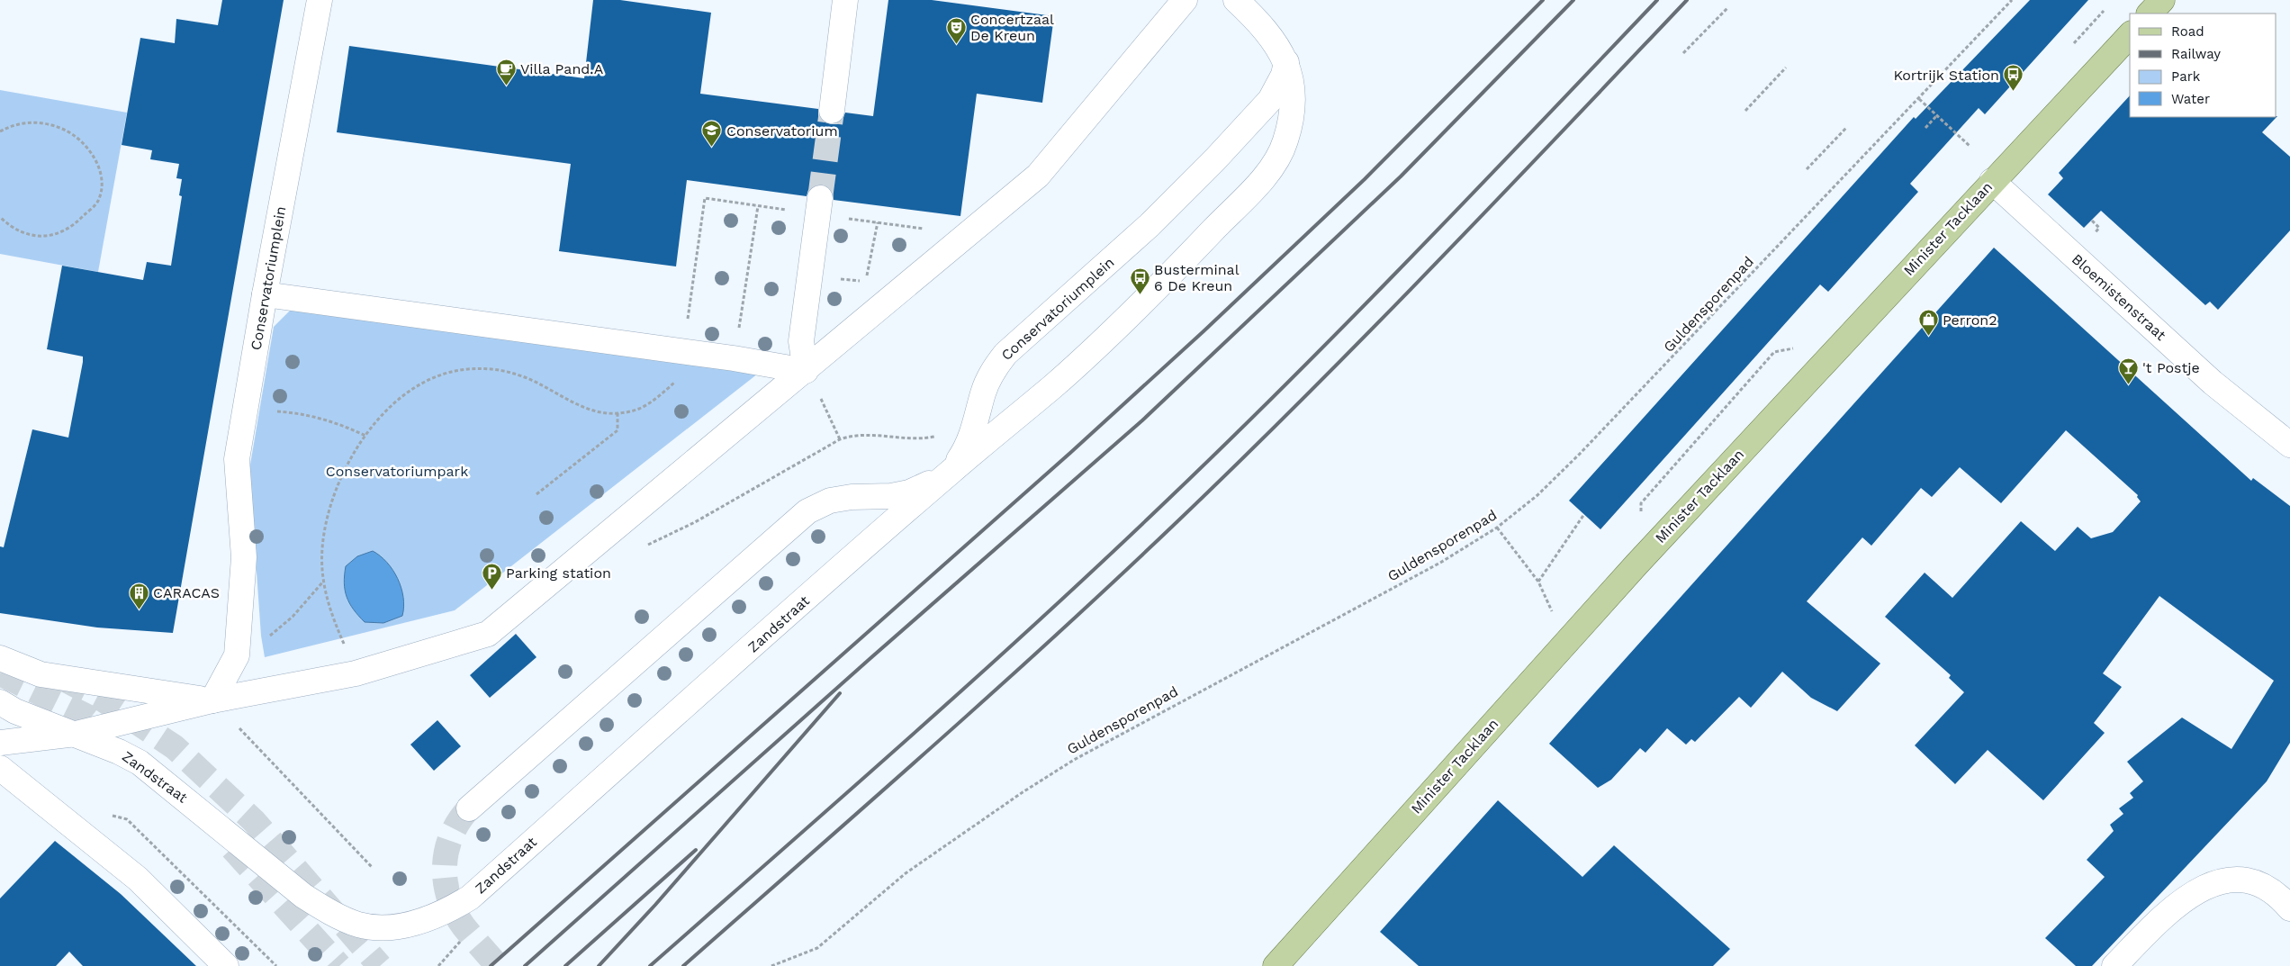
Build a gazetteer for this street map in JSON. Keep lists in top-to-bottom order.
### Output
{
  "streets": {
    "main road": ["Minister Tacklaan"],
    "street": ["Conservatoriumplein", "Bloemistenstraat", "Zandstraat"],
    "path": ["Guldensporenpad"]
  },
  "crossings": [
    ["Minister Tacklaan", "Bloemistenstraat"],
    ["Conservatoriumplein", "Zandstraat"]
  ],
  "parks": ["Conservatoriumpark"],
  "places": {
    "theatre": ["Concertzaal De Kreun"],
    "cafe": ["Villa Pand.A"],
    "bus stop": ["Kortrijk Station", "Busterminal 6 De Kreun"],
    "school or university": ["Conservatorium"],
    "shop": ["Perron2"],
    "bar": ["'t Postje"],
    "parking": ["Parking station"],
    "building": ["CARACAS"]
  },
  "legend": [
    "Road",
    "Railway",
    "Park",
    "Water"
  ]
}
